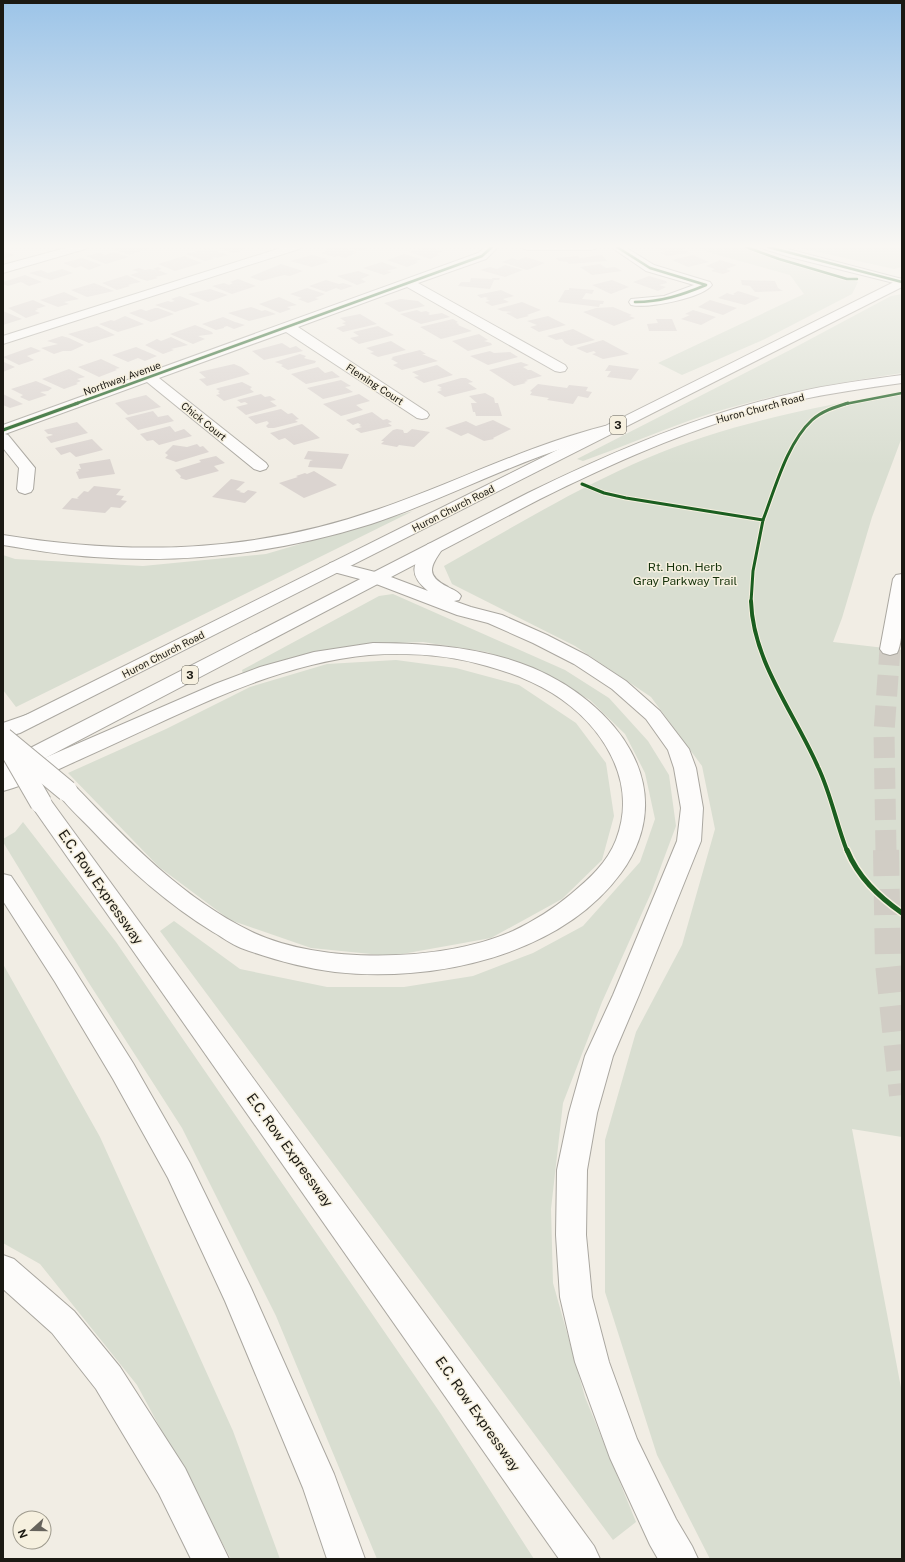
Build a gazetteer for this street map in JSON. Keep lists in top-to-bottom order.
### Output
{
  "streets": {
    "main road": [
      "Northway Avenue",
      "Fleming Court",
      "Huron Church Road",
      "Chick Court",
      "3",
      "E.C. Row Expressway"
    ]
  },
  "crossings": [
    ["Northway Avenue", "Fleming Court"],
    ["Northway Avenue", "Chick Court"]
  ],
  "parks": ["Rt. Hon. Herb Gray Parkway Trail"],
  "north": "left"
}
